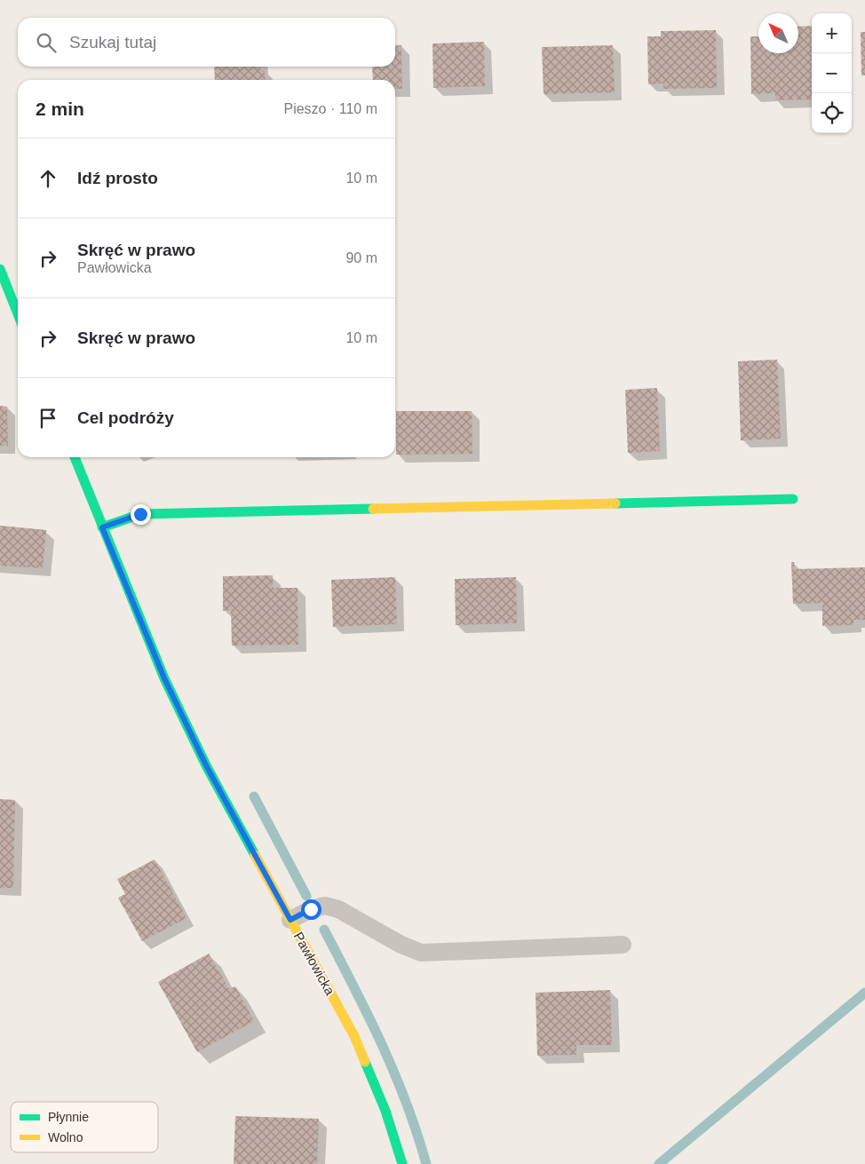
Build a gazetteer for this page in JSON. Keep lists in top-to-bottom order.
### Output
{
  "streets": {
    "street": ["Pawłowicka"]
  },
  "legend": ["Płynnie", "Wolno"],
  "north": "top left",
  "page": {
    "map_buttons": ["+", "−"],
    "search": "Szukaj tutaj",
    "heading": ["2 min", "Pieszo · 110 m"],
    "list": [
      ["Idź prosto", "10 m"],
      ["Skręć w prawo", "Pawłowicka", "90 m"],
      ["Skręć w prawo", "10 m"],
      "Cel podróży"
    ]
  }
}
